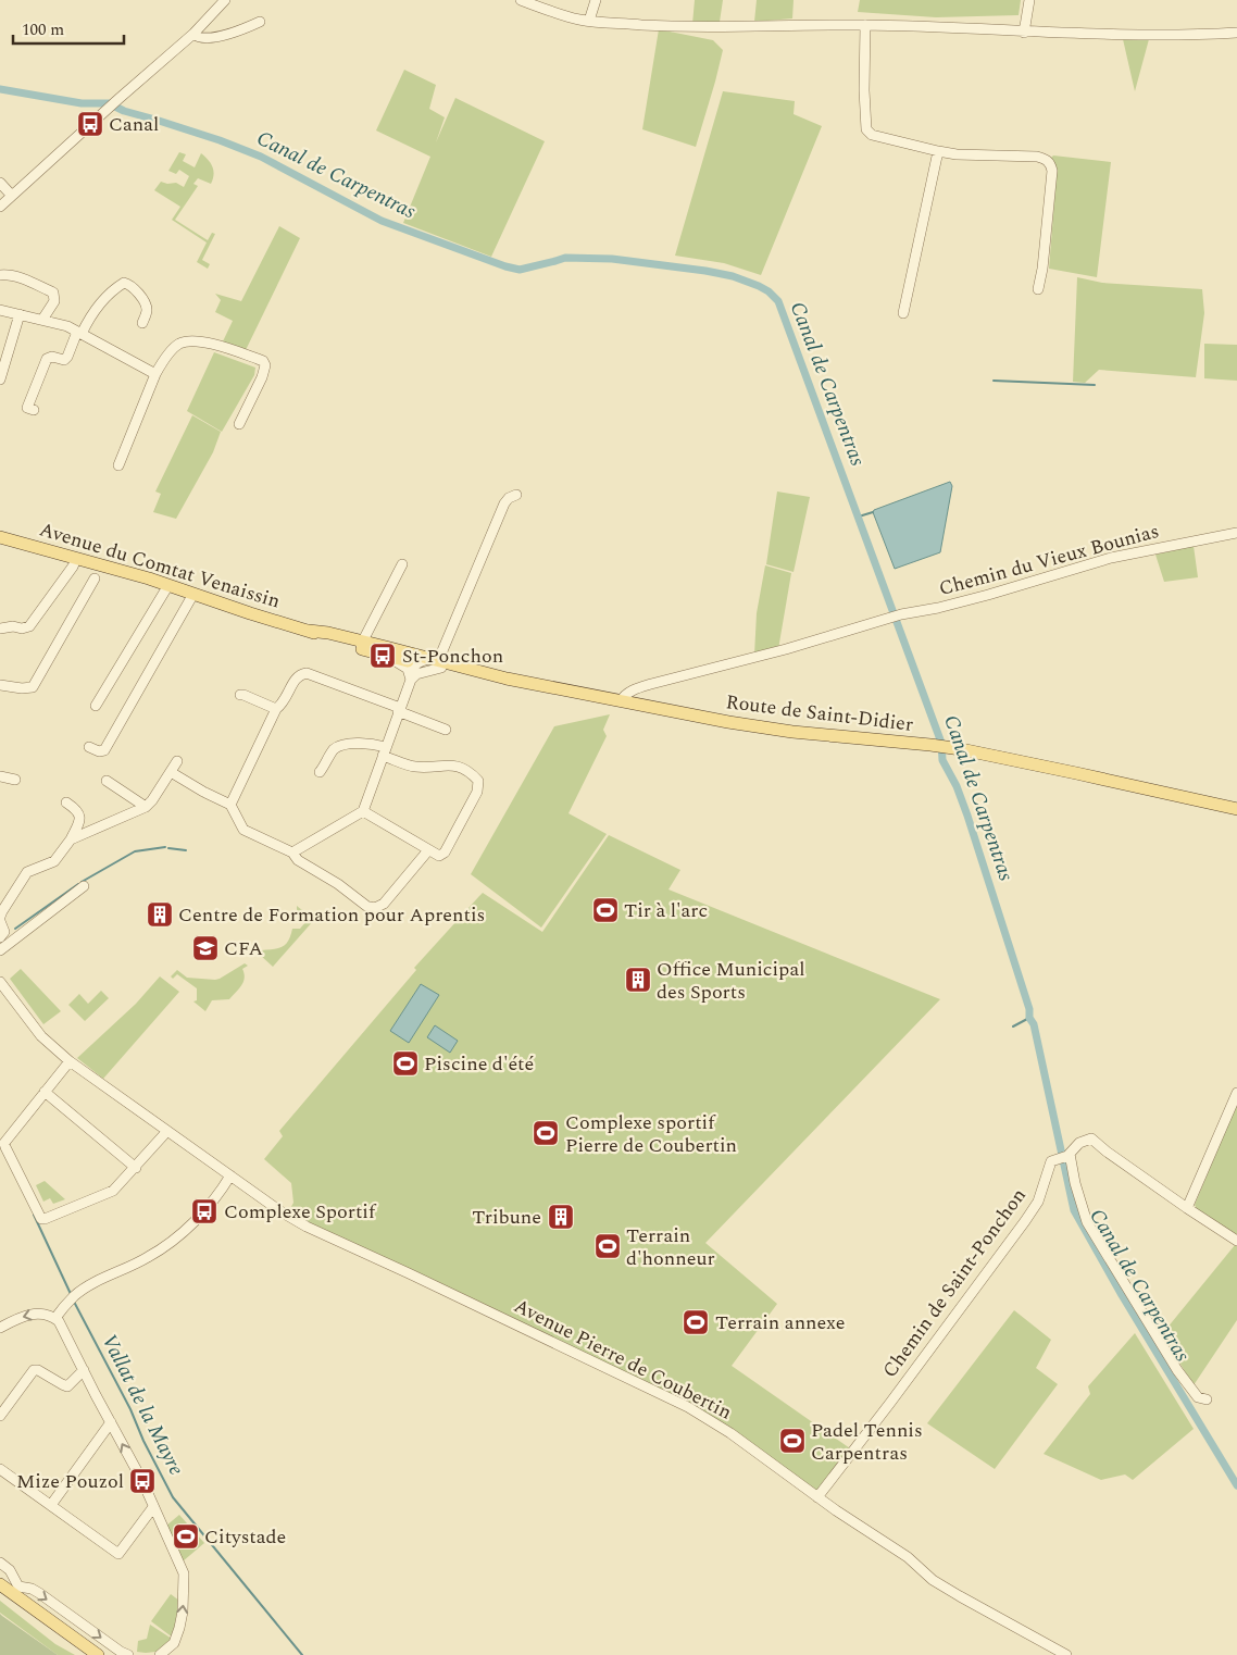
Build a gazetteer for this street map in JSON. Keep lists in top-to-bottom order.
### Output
{
  "streets": {
    "main road": ["Avenue du Comtat Venaissin", "Route de Saint-Didier"],
    "street": ["Chemin du Vieux Bounias", "Chemin de Saint-Ponchon", "Avenue Pierre de Coubertin"]
  },
  "crossings": [
    ["Chemin du Vieux Bounias", "Avenue du Comtat Venaissin"],
    ["Chemin du Vieux Bounias", "Route de Saint-Didier"],
    ["Avenue du Comtat Venaissin", "Route de Saint-Didier"],
    ["Chemin de Saint-Ponchon", "Avenue Pierre de Coubertin"]
  ],
  "water": ["Canal de Carpentras", "Vallat de la Mayre"],
  "places": {
    "bus stop": [
      "Canal",
      "St-Ponchon",
      "Complexe Sportif",
      "Mize Pouzol"
    ],
    "sports": [
      "Tir à l'arc",
      "Piscine d'été",
      "Complexe sportif Pierre de Coubertin",
      "Terrain d'honneur",
      "Terrain annexe",
      "Padel Tennis Carpentras",
      "Citystade"
    ],
    "building": ["Centre de Formation pour Aprentis", "Office Municipal des Sports", "Tribune"],
    "school or university": ["CFA"]
  },
  "scale_bar": "100 m"
}
